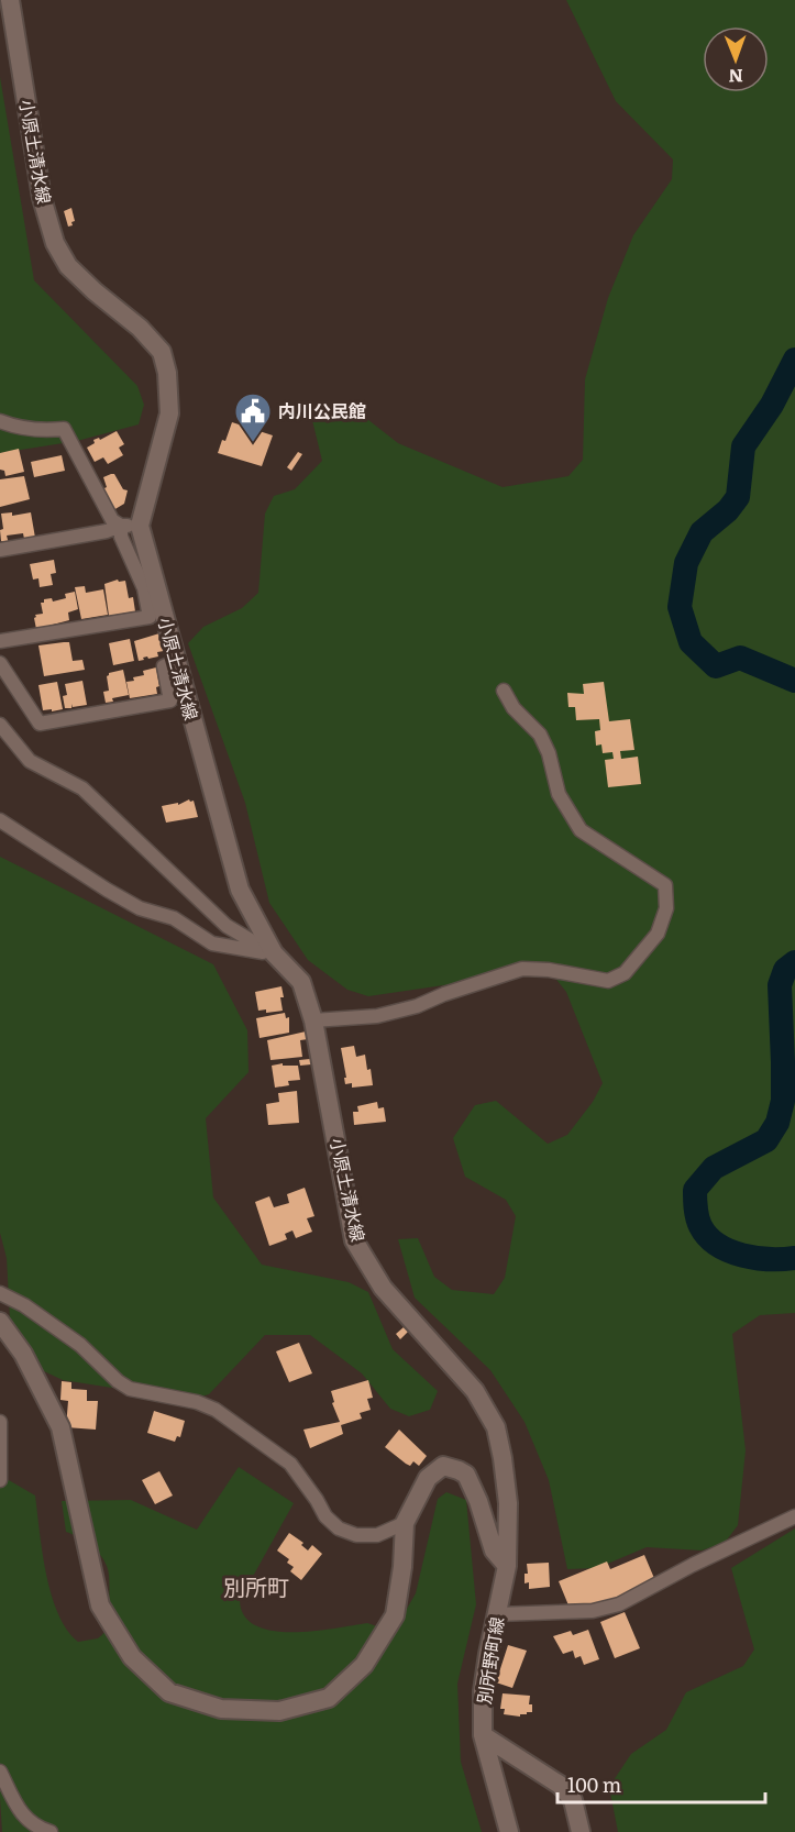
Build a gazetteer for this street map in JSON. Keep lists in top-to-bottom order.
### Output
{
  "streets": {
    "main road": ["小原土清水線", "別所野町線"]
  },
  "crossings": [
    ["小原土清水線", "別所野町線"]
  ],
  "districts": ["別所町"],
  "places": {
    "public building": ["内川公民館"]
  },
  "scale_bar": "100 m",
  "north": "bottom"
}
